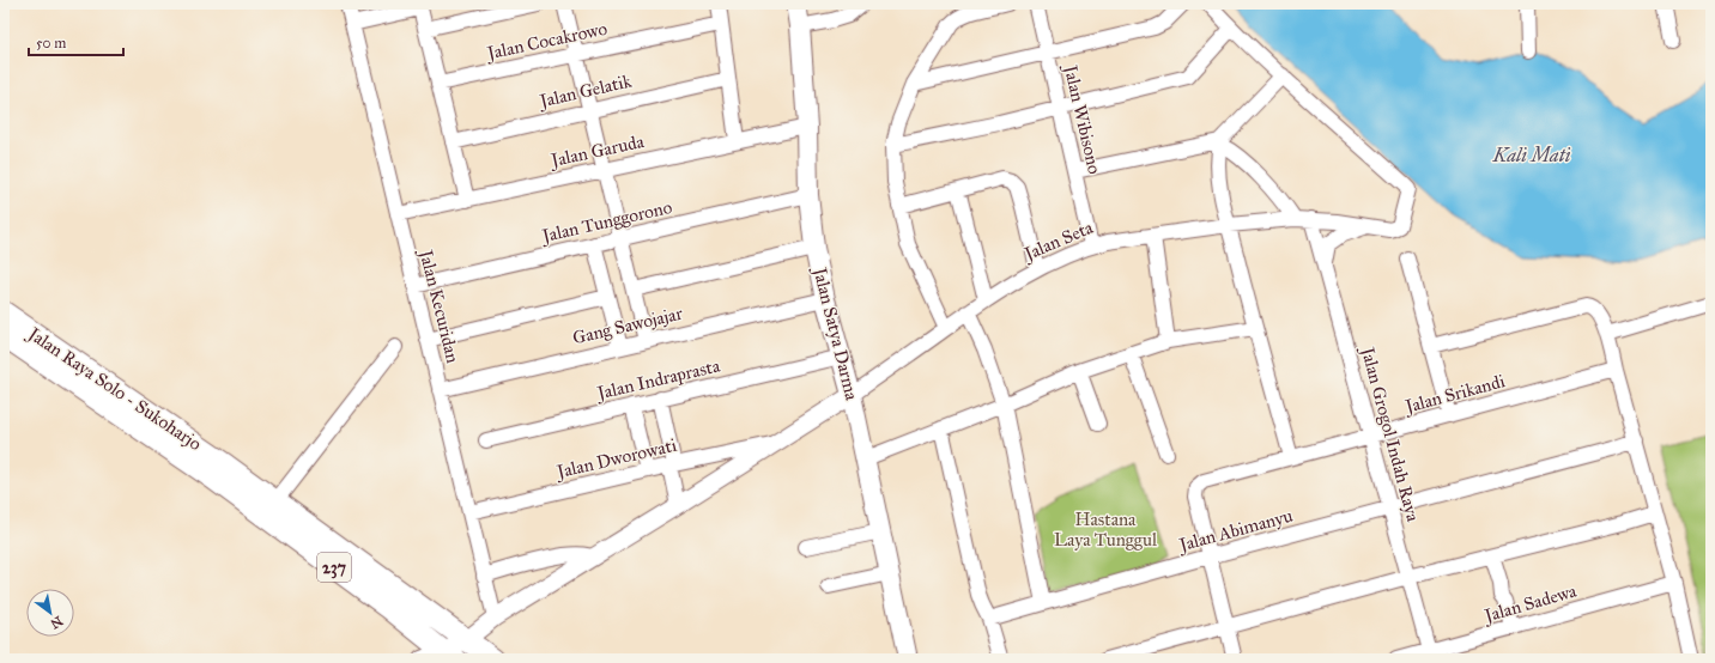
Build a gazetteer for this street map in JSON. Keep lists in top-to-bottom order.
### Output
{
  "streets": {
    "main road": ["Jalan Satya Darma", "Jalan Raya Solo - Sukoharjo", "237"],
    "street": [
      "Jalan Cocakrowo",
      "Jalan Gelatik",
      "Jalan Wibisono",
      "Jalan Garuda",
      "Jalan Tunggorono",
      "Jalan Seta",
      "Jalan Kecuridan",
      "Gang Sawojajar",
      "Jalan Indraprasta",
      "Jalan Srikandi",
      "Jalan Grogol Indah Raya",
      "Jalan Dworowati",
      "Jalan Abimanyu",
      "Jalan Sadewa"
    ]
  },
  "crossings": [
    ["Jalan Wibisono", "Jalan Seta"],
    ["Jalan Garuda", "Jalan Kecuridan"],
    ["Jalan Garuda", "Jalan Satya Darma"],
    ["Jalan Tunggorono", "Jalan Kecuridan"],
    ["Jalan Tunggorono", "Jalan Satya Darma"],
    ["Jalan Seta", "Jalan Satya Darma"],
    ["Jalan Seta", "Jalan Grogol Indah Raya"],
    ["Jalan Kecuridan", "Gang Sawojajar"],
    ["Jalan Kecuridan", "Jalan Dworowati"],
    ["Gang Sawojajar", "Jalan Satya Darma"],
    ["Jalan Satya Darma", "Jalan Indraprasta"],
    ["Jalan Raya Solo - Sukoharjo", "237"],
    ["Jalan Srikandi", "Jalan Grogol Indah Raya"],
    ["Jalan Srikandi", "Jalan Abimanyu"],
    ["Jalan Grogol Indah Raya", "Jalan Abimanyu"],
    ["Jalan Grogol Indah Raya", "Jalan Sadewa"]
  ],
  "water": ["Kali Mati"],
  "parks": ["Hastana Laya Tunggul"],
  "scale_bar": "50 m",
  "north": "bottom right"
}
